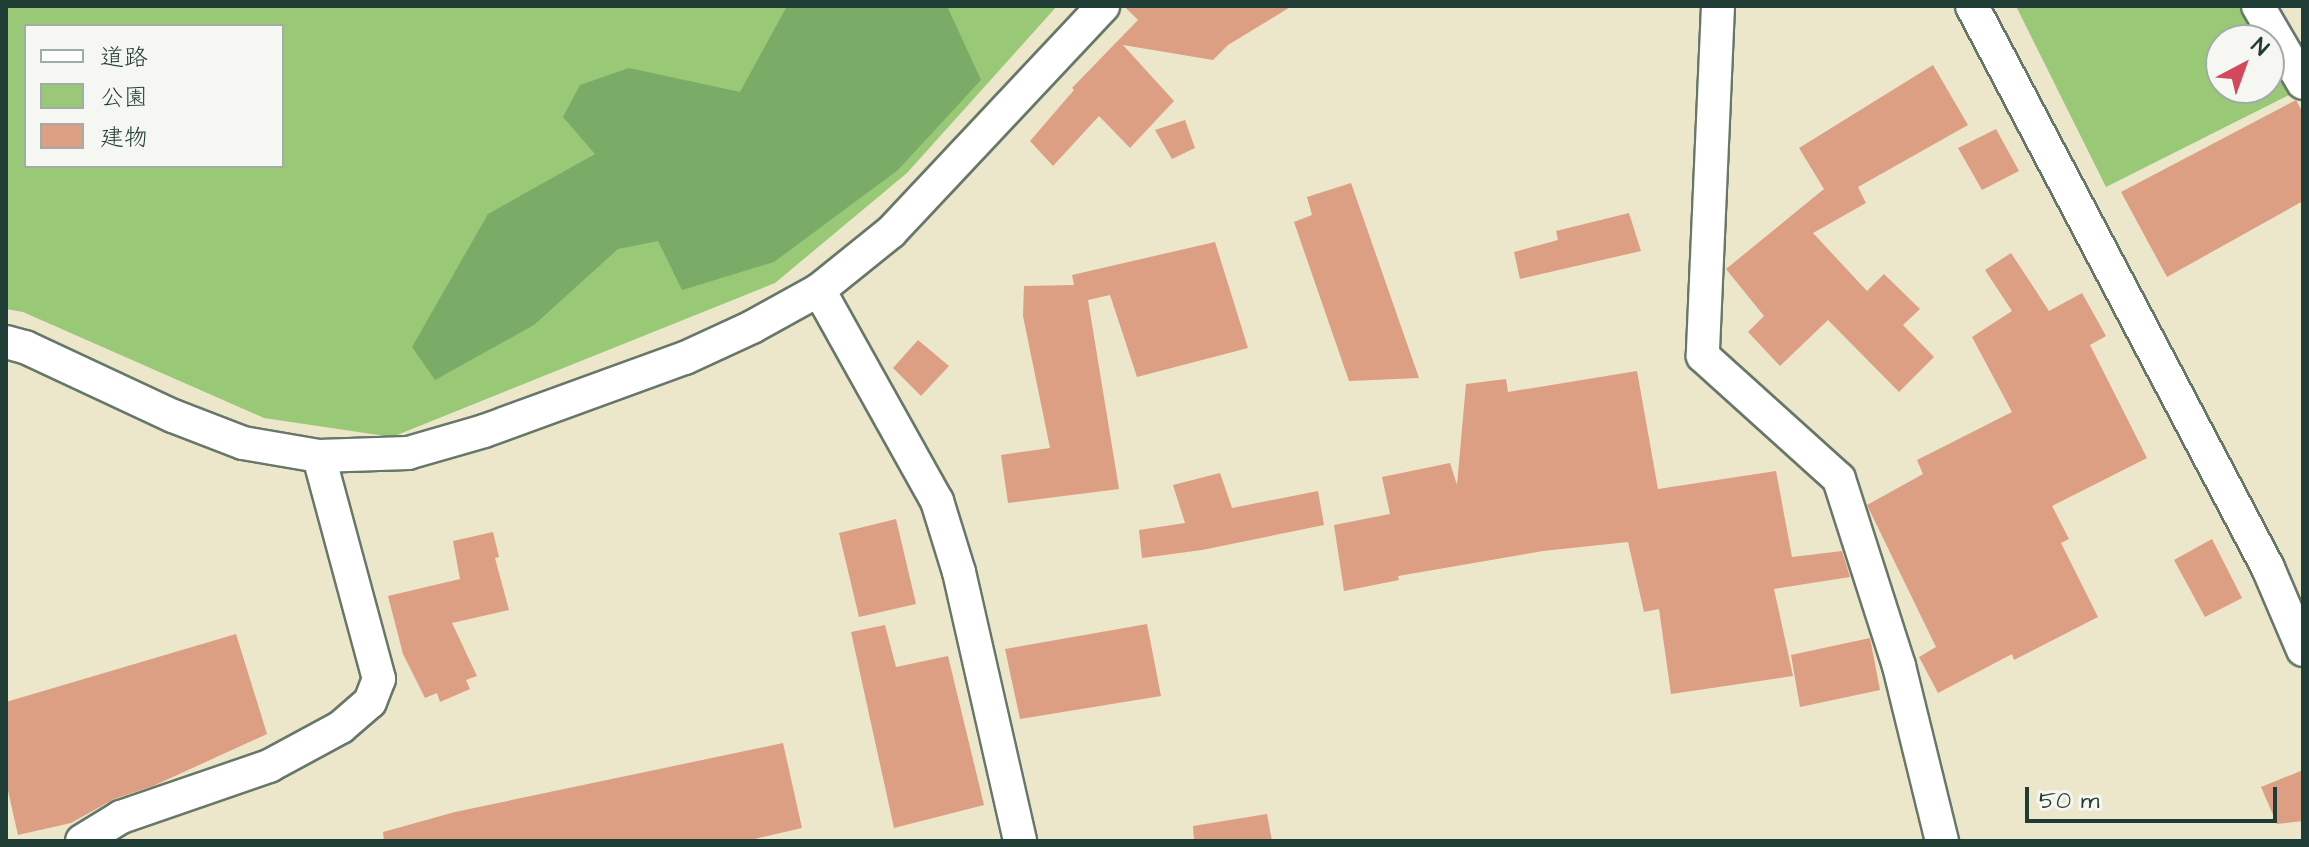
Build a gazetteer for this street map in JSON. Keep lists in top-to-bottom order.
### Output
{
  "legend": ["道路", "公園", "建物"],
  "scale_bar": "50 m",
  "north": "top right"
}
